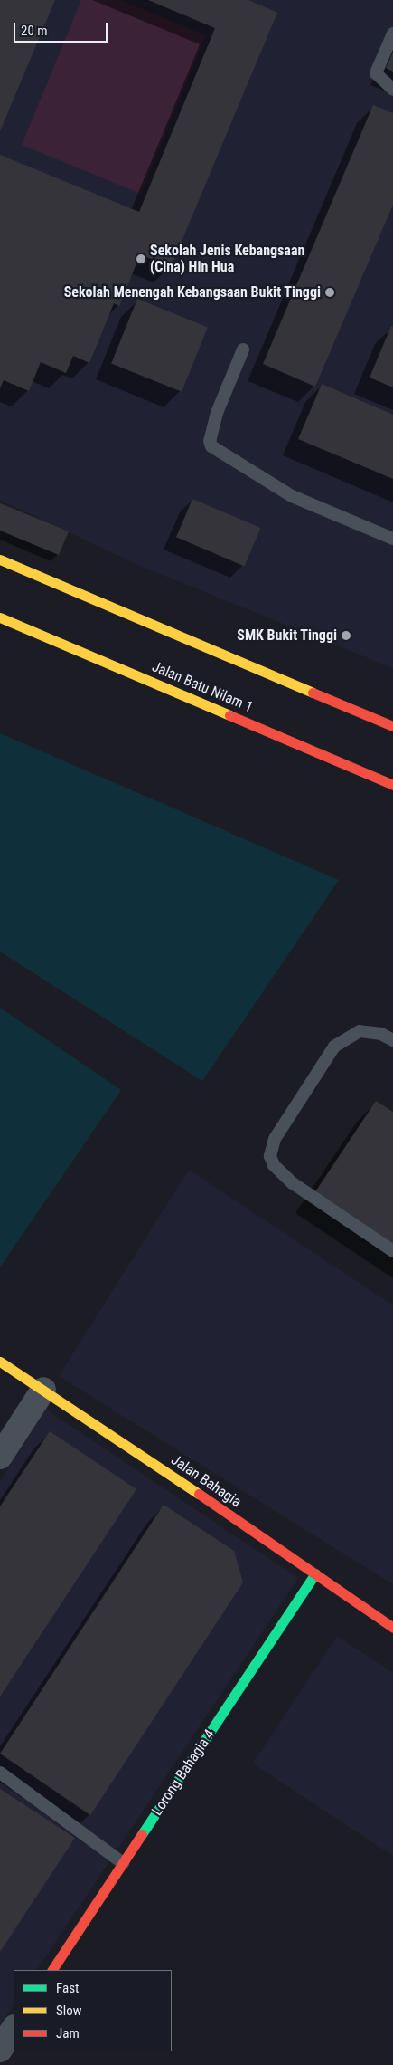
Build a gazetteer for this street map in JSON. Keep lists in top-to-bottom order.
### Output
{
  "streets": {
    "street": ["Jalan Batu Nilam 1", "Jalan Bahagia", "Lorong Bahagia 4"]
  },
  "crossings": [
    ["Jalan Bahagia", "Lorong Bahagia 4"]
  ],
  "places": ["Sekolah Jenis Kebangsaan (Cina) Hin Hua", "Sekolah Menengah Kebangsaan Bukit Tinggi", "SMK Bukit Tinggi"],
  "legend": ["Fast", "Slow", "Jam"],
  "scale_bar": "20 m"
}
